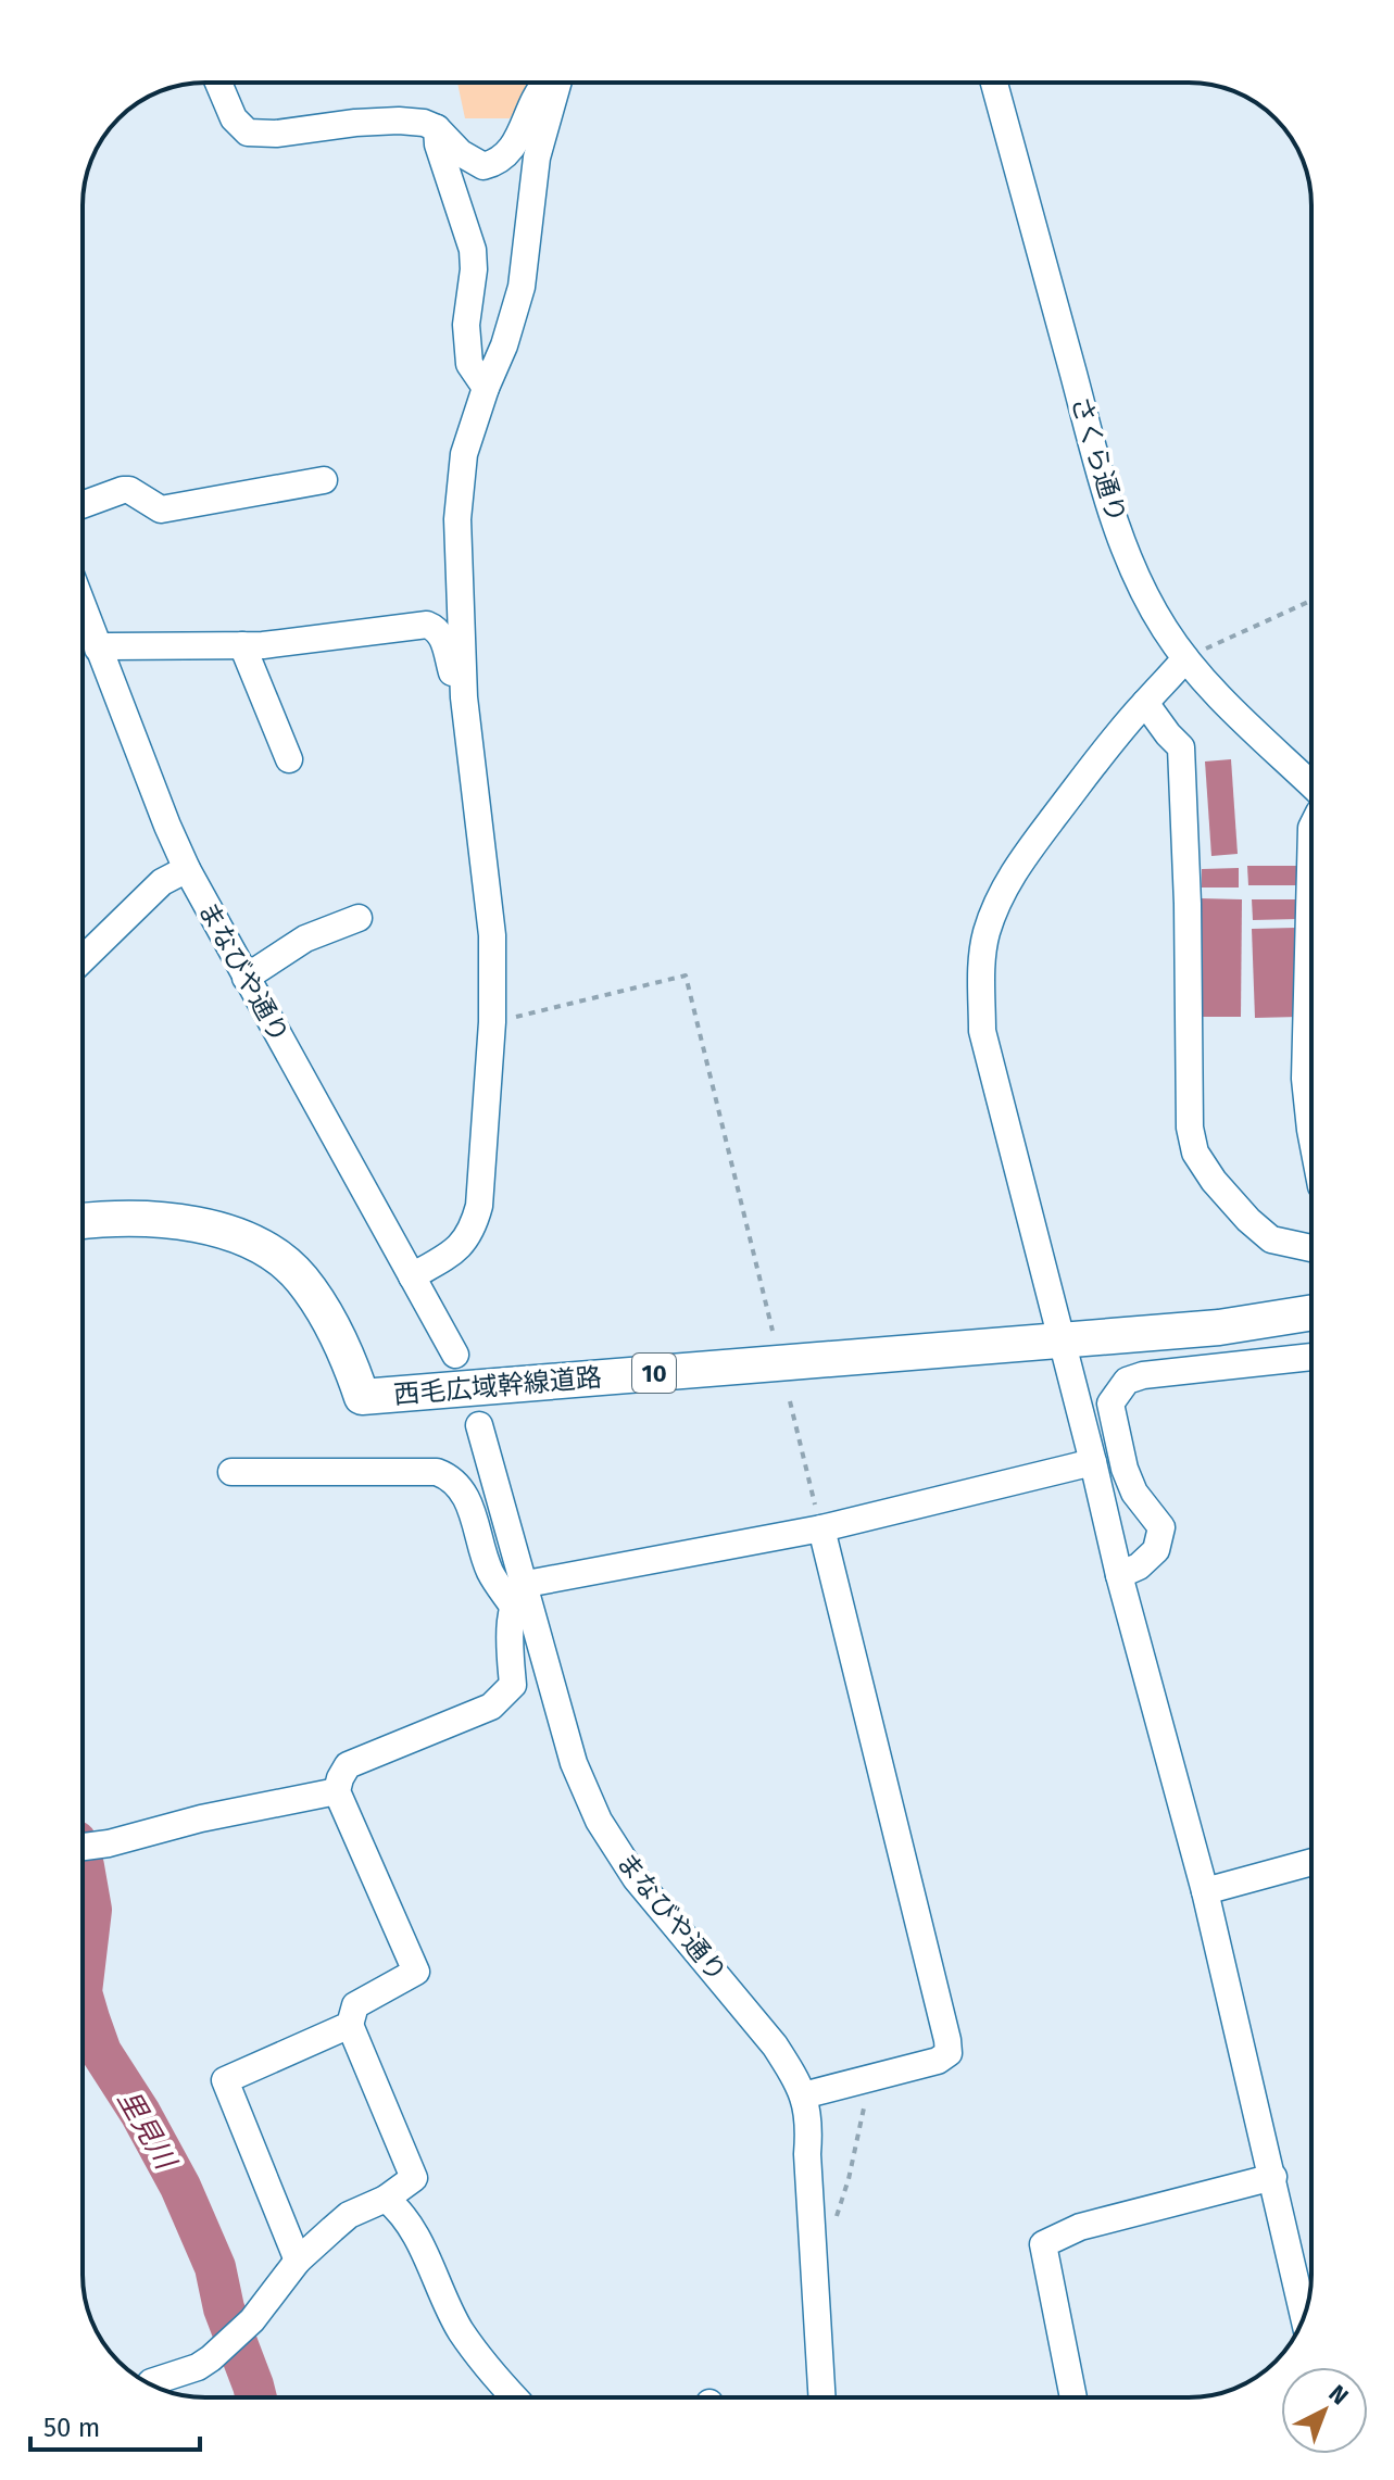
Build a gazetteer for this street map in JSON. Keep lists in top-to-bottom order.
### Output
{
  "streets": {
    "main road": ["10", "西毛広域幹線道路"],
    "street": ["さくら通り", "まなびや通り"]
  },
  "water": ["里見川"],
  "scale_bar": "50 m",
  "north": "top right"
}
